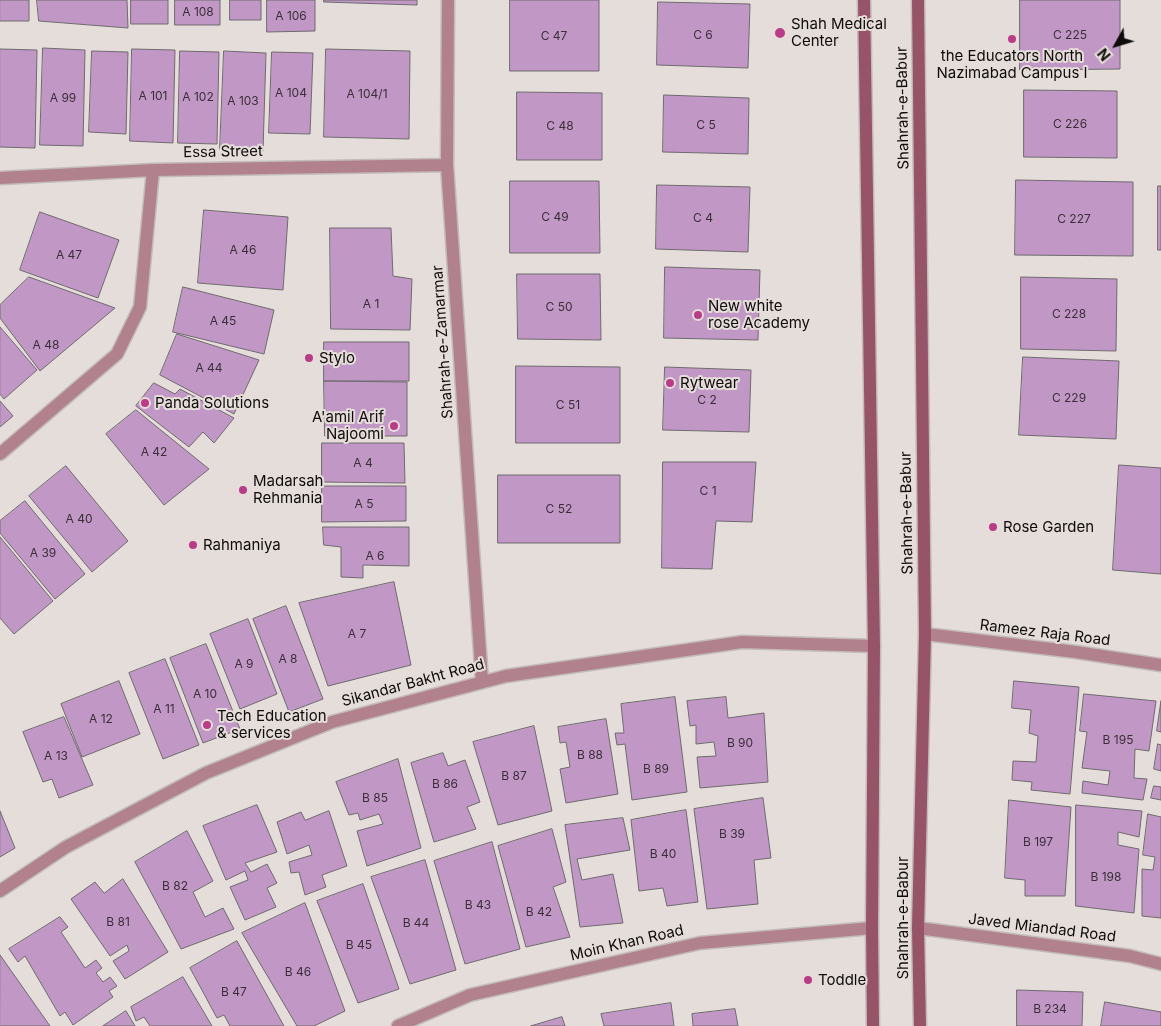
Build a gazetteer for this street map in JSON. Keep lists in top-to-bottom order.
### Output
{
  "streets": {
    "main road": ["Shahrah-e-Babur"],
    "street": [
      "Essa Street",
      "Shahrah-e-Zamarmar",
      "Rameez Raja Road",
      "Sikandar Bakht Road",
      "Javed Miandad Road",
      "Moin Khan Road"
    ]
  },
  "crossings": [
    ["Shahrah-e-Babur", "Rameez Raja Road"],
    ["Shahrah-e-Babur", "Sikandar Bakht Road"],
    ["Shahrah-e-Babur", "Javed Miandad Road"],
    ["Shahrah-e-Babur", "Moin Khan Road"],
    ["Essa Street", "Shahrah-e-Zamarmar"],
    ["Shahrah-e-Zamarmar", "Sikandar Bakht Road"]
  ],
  "places": [
    "Shah Medical Center",
    "the Educators North Nazimabad Campus I",
    "New white rose Academy",
    "Stylo",
    "Rytwear",
    "Panda Solutions",
    "A'amil Arif Najoomi",
    "Madarsah Rehmania",
    "Rose Garden",
    "Rahmaniya",
    "Tech Education & services",
    "Toddle"
  ],
  "house_numbers": [
    "A 108",
    "A 106",
    "C 6",
    "C 225",
    "C 47",
    "A 104",
    "A 104/1",
    "A 101",
    "A 102",
    "A 99",
    "A 103",
    "C 226",
    "C 5",
    "C 48",
    "C 49",
    "C 4",
    "C 227",
    "A 46",
    "A 47",
    "A 1",
    "C 50",
    "C 228",
    "A 45",
    "A 48",
    "A 44",
    "C 229",
    "C 2",
    "C 51",
    "A 42",
    "A 4",
    "C 1",
    "A 5",
    "C 52",
    "A 40",
    "A 39",
    "A 6",
    "A 7",
    "A 8",
    "A 9",
    "A 10",
    "A 11",
    "A 12",
    "B 195",
    "B 90",
    "B 88",
    "A 13",
    "B 89",
    "B 87",
    "B 86",
    "B 85",
    "B 39",
    "B 197",
    "B 40",
    "B 198",
    "B 82",
    "B 43",
    "B 42",
    "B 81",
    "B 44",
    "B 45",
    "B 46",
    "B 47",
    "B 234"
  ],
  "north": "bottom left"
}
